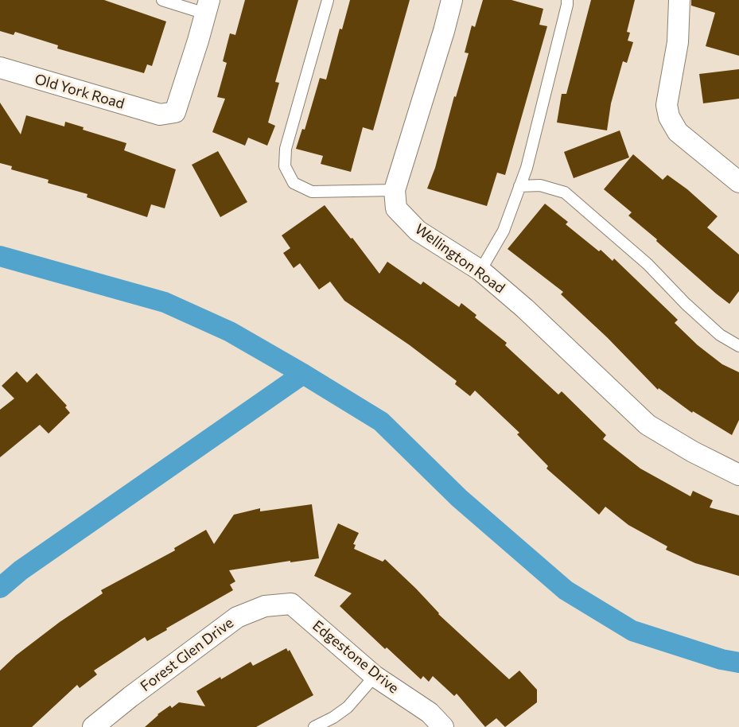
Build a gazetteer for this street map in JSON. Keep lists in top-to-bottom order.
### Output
{
  "streets": {
    "street": [
      "Old York Road",
      "Wellington Road",
      "Forest Glen Drive",
      "Edgestone Drive"
    ]
  },
  "crossings": [
    ["Forest Glen Drive", "Edgestone Drive"]
  ]
}
